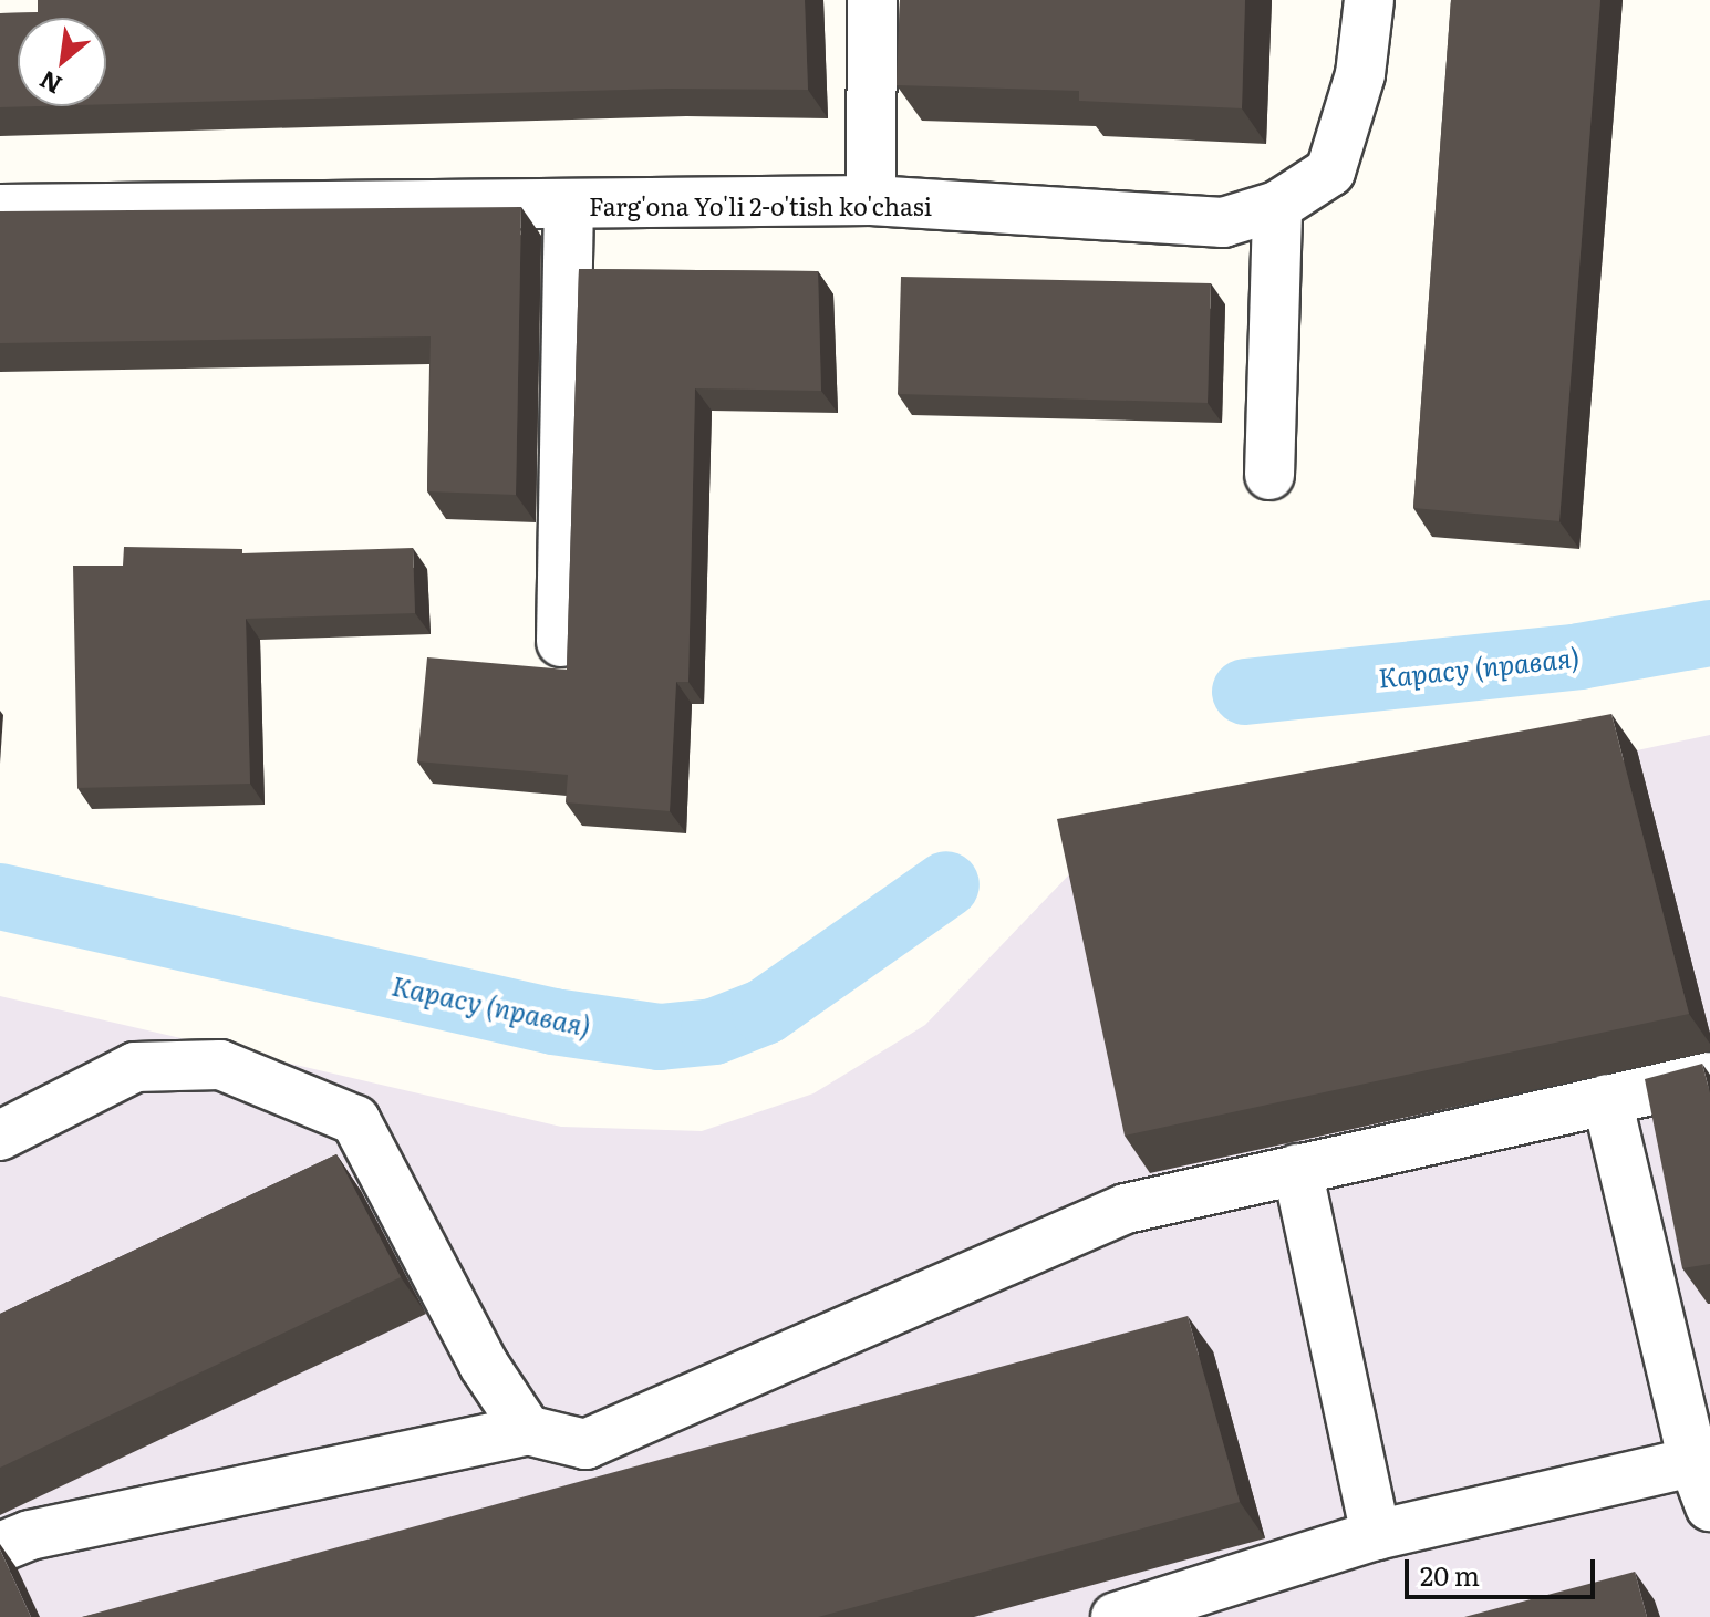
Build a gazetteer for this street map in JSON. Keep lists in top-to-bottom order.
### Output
{
  "streets": {
    "street": ["Farg'ona Yo'li 2-o'tish ko'chasi"]
  },
  "water": ["Карасу (правая)"],
  "scale_bar": "20 m",
  "north": "bottom left"
}
